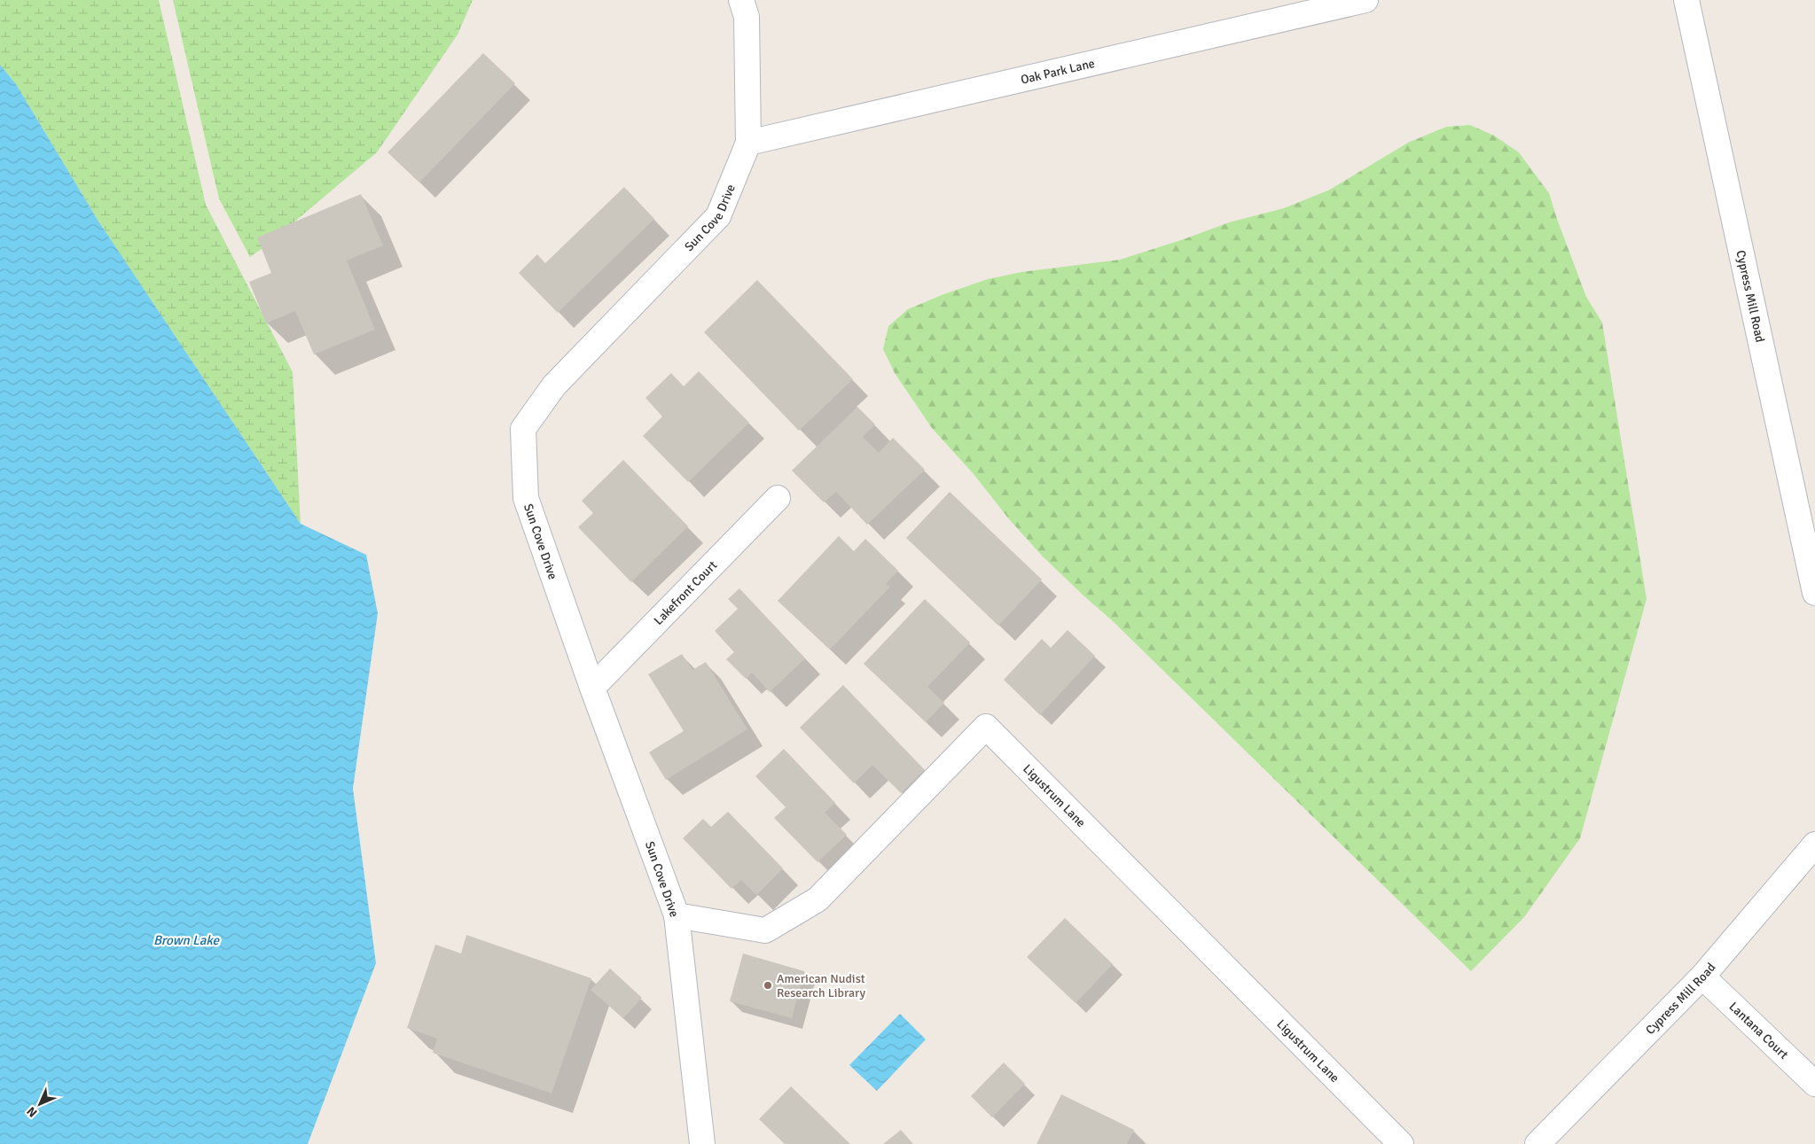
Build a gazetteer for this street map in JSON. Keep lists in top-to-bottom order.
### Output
{
  "streets": {
    "street": [
      "Oak Park Lane",
      "Sun Cove Drive",
      "Cypress Mill Road",
      "Lakefront Court",
      "Ligustrum Lane",
      "Lantana Court"
    ]
  },
  "crossings": [
    ["Oak Park Lane", "Sun Cove Drive"],
    ["Sun Cove Drive", "Lakefront Court"],
    ["Sun Cove Drive", "Ligustrum Lane"],
    ["Cypress Mill Road", "Lantana Court"]
  ],
  "water": ["Brown Lake"],
  "places": ["American Nudist Research Library"],
  "north": "bottom left"
}
